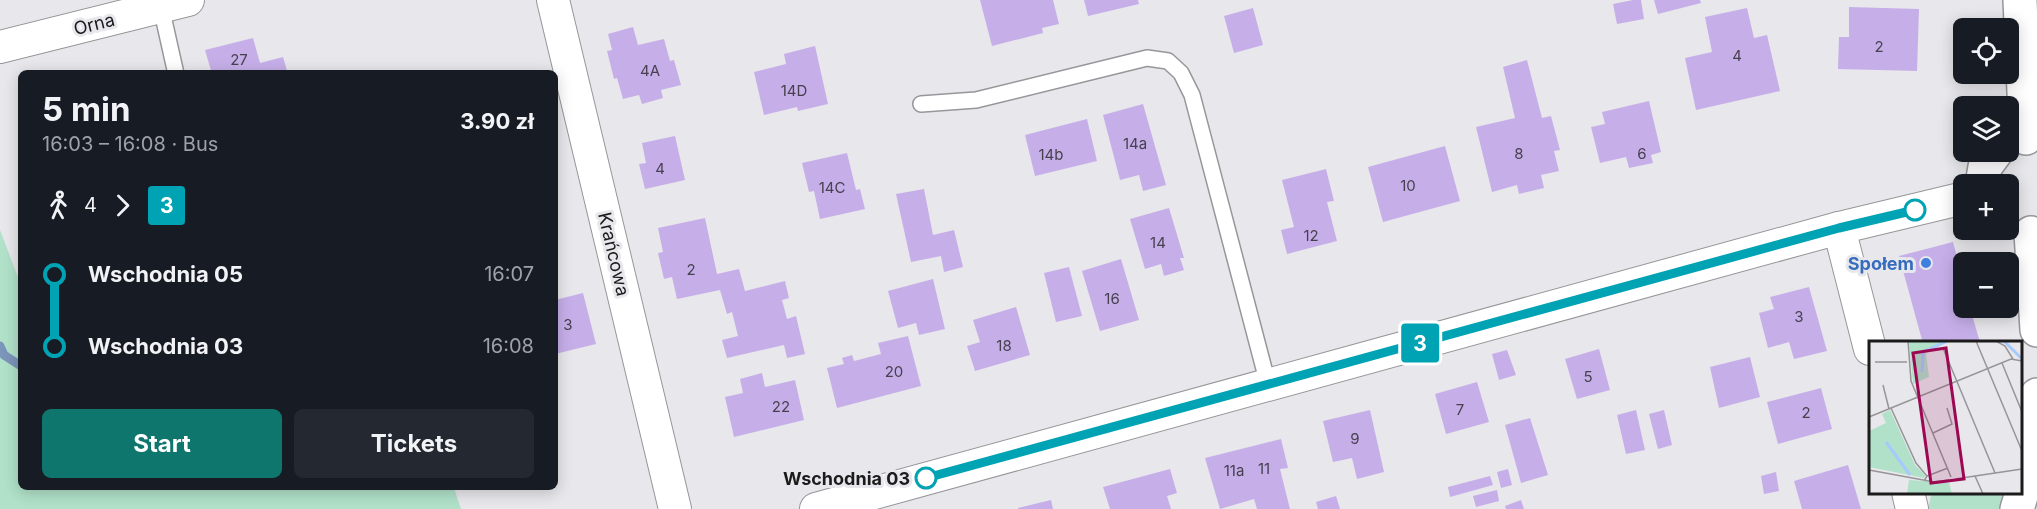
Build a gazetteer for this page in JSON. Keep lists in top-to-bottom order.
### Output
{
  "streets": {
    "street": ["Orna", "Krańcowa"]
  },
  "places": ["Społem", "Wschodnia 03"],
  "lines": ["bus line 3"],
  "house_numbers": [
    "2",
    "4",
    "27",
    "4A",
    "14D",
    "14a",
    "8",
    "6",
    "14b",
    "4",
    "10",
    "14C",
    "12",
    "14",
    "2",
    "16",
    "3",
    "3",
    "18",
    "20",
    "5",
    "22",
    "7",
    "2",
    "9",
    "11",
    "11a"
  ],
  "page": {
    "on_map": "3",
    "map_buttons": ["+", "−"],
    "heading": ["5 min", "16:03 – 16:08 · Bus", "3.90 zł"],
    "legs": ["4", "3"],
    "list": [
      {
        "name": "Wschodnia 05",
        "value": "16:07"
      },
      {
        "name": "Wschodnia 03",
        "value": "16:08"
      }
    ],
    "buttons": ["Start", "Tickets"]
  }
}
